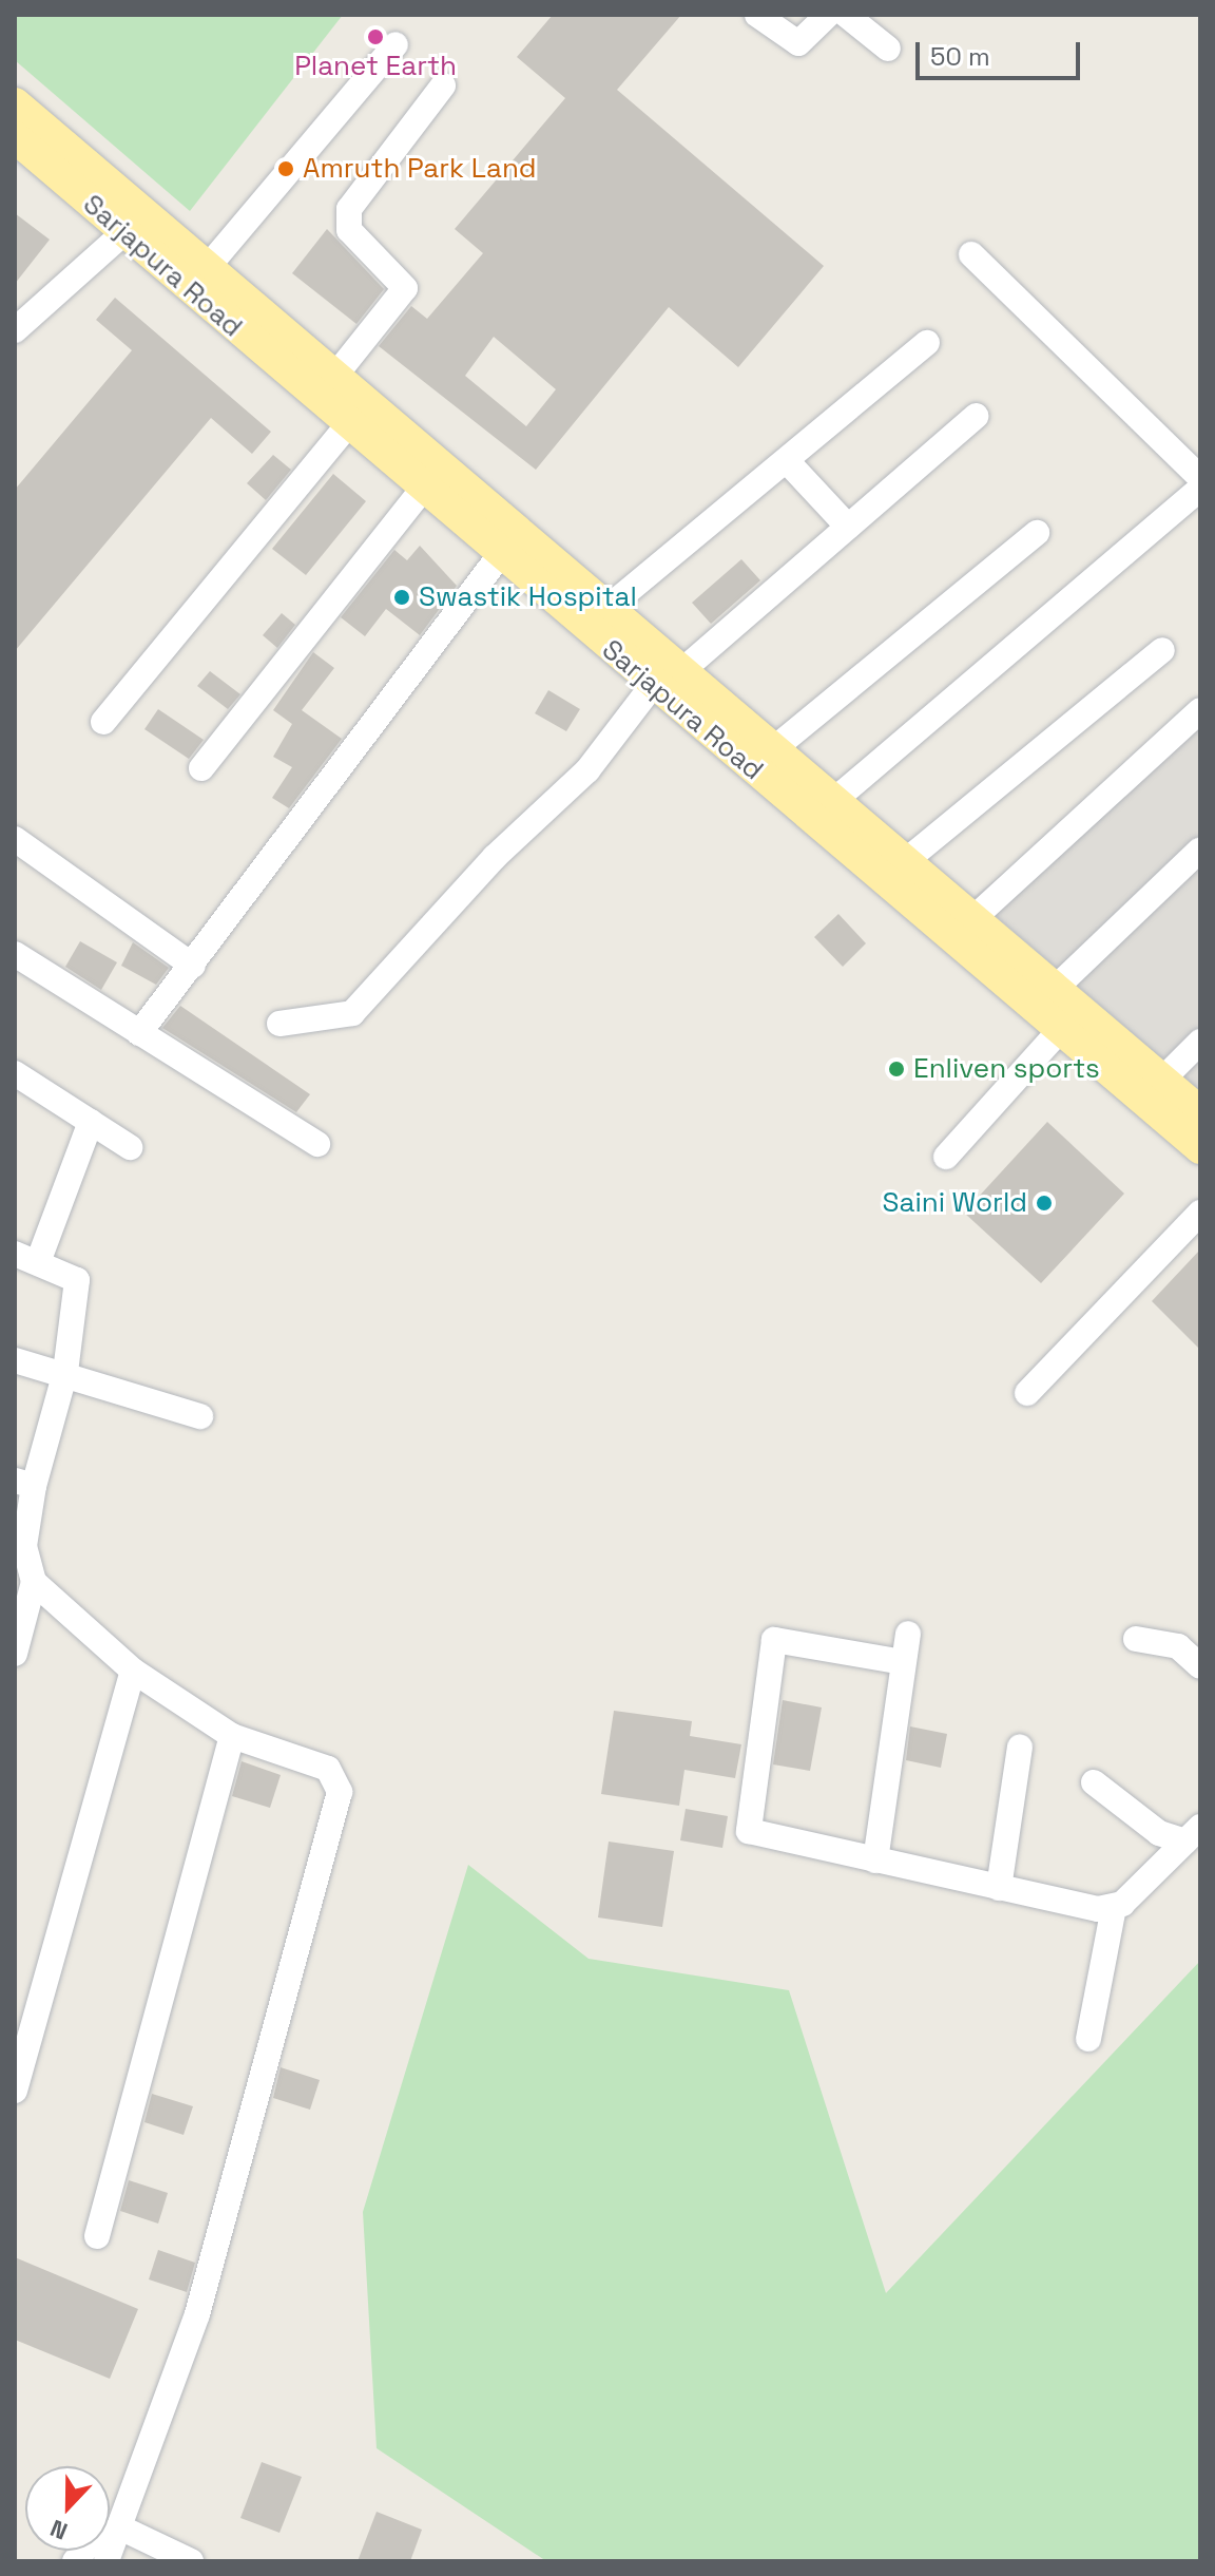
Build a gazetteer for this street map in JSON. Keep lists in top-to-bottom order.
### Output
{
  "streets": {
    "main road": ["Sarjapura Road"]
  },
  "places": [
    "Planet Earth",
    "Amruth Park Land",
    "Swastik Hospital",
    "Enliven sports",
    "Saini World"
  ],
  "scale_bar": "50 m",
  "north": "bottom"
}
